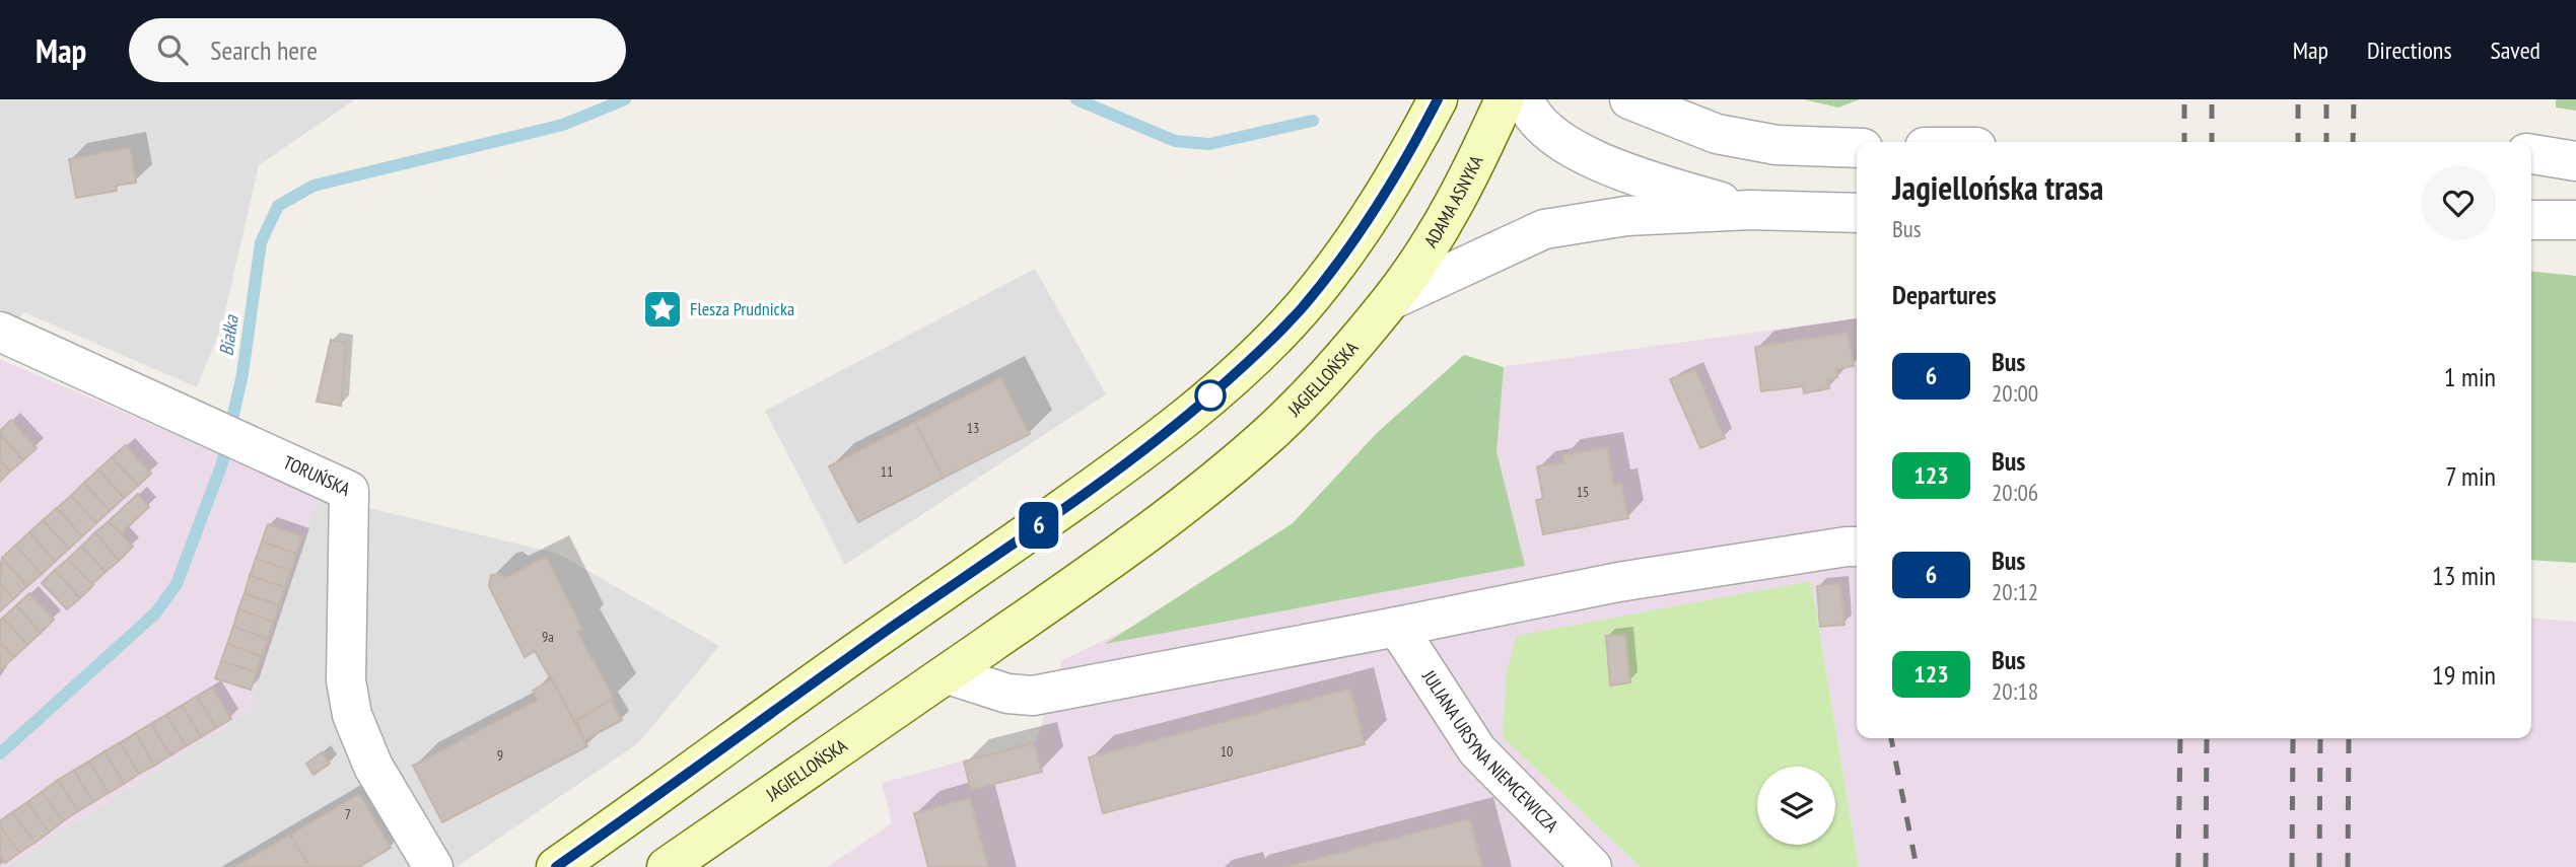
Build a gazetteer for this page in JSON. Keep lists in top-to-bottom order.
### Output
{
  "streets": {
    "main road": ["ADAMA ASNYKA", "JAGIELLOŃSKA"],
    "street": ["TORUŃSKA", "JULIANA URSYNA NIEMCEWICZA"]
  },
  "crossings": [
    ["ADAMA ASNYKA", "JAGIELLOŃSKA"]
  ],
  "water": ["Białka"],
  "places": {
    "place": ["Flesza Prudnicka"]
  },
  "lines": ["bus line 6"],
  "house_numbers": [
    "13",
    "11",
    "15",
    "9a",
    "10",
    "9",
    "7"
  ],
  "page": {
    "header": "Map",
    "search": "Search here",
    "nav": ["Map", "Directions", "Saved"],
    "on_map": "6",
    "heading": [
      ["Jagiellońska trasa", "Bus"],
      "Departures"
    ],
    "list": [
      {
        "mark": "6",
        "name": "Bus",
        "note": "20:00",
        "value": "1 min"
      },
      {
        "mark": "123",
        "name": "Bus",
        "note": "20:06",
        "value": "7 min"
      },
      {
        "mark": "6",
        "name": "Bus",
        "note": "20:12",
        "value": "13 min"
      },
      {
        "mark": "123",
        "name": "Bus",
        "note": "20:18",
        "value": "19 min"
      }
    ]
  }
}
